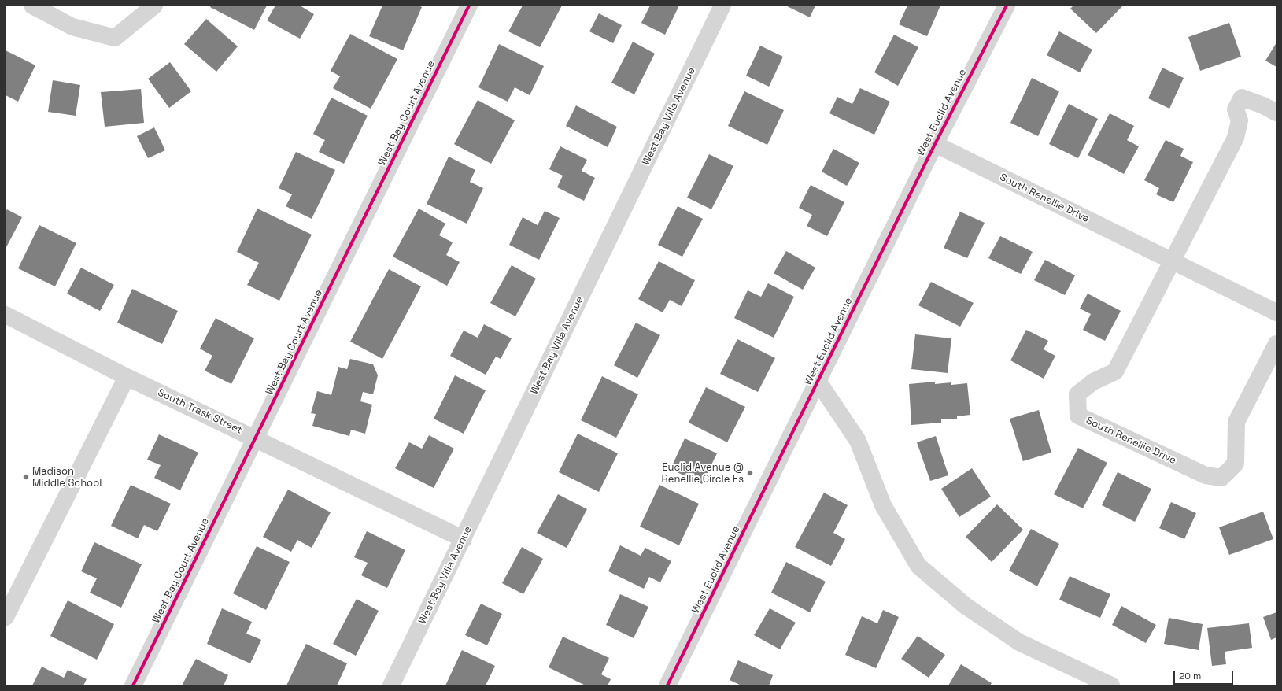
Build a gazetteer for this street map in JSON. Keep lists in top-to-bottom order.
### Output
{
  "streets": {
    "street": [
      "West Euclid Avenue",
      "West Bay Court Avenue",
      "West Bay Villa Avenue",
      "South Renellie Drive",
      "South Trask Street"
    ]
  },
  "crossings": [
    ["West Euclid Avenue", "South Renellie Drive"],
    ["West Bay Court Avenue", "South Trask Street"],
    ["West Bay Villa Avenue", "South Trask Street"]
  ],
  "places": ["Euclid Avenue @ Renellie Circle Es", "Madison Middle School"],
  "scale_bar": "20 m"
}
